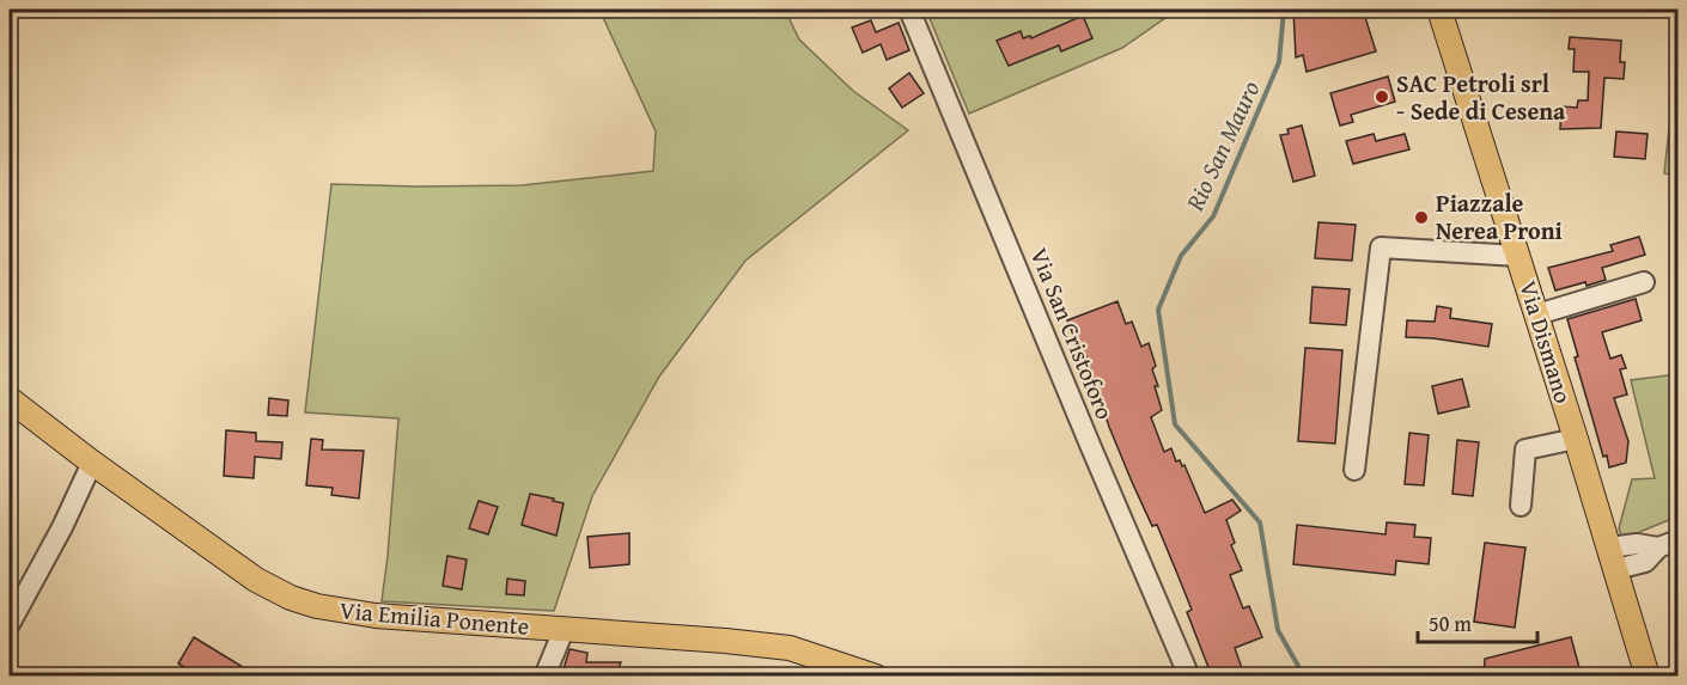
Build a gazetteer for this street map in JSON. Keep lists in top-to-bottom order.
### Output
{
  "streets": {
    "main road": ["Via Dismano", "Via Emilia Ponente"],
    "street": ["Via San Cristoforo"]
  },
  "water": ["Rio San Mauro"],
  "places": ["SAC Petroli srl - Sede di Cesena", "Piazzale Nerea Proni"],
  "scale_bar": "50 m"
}
